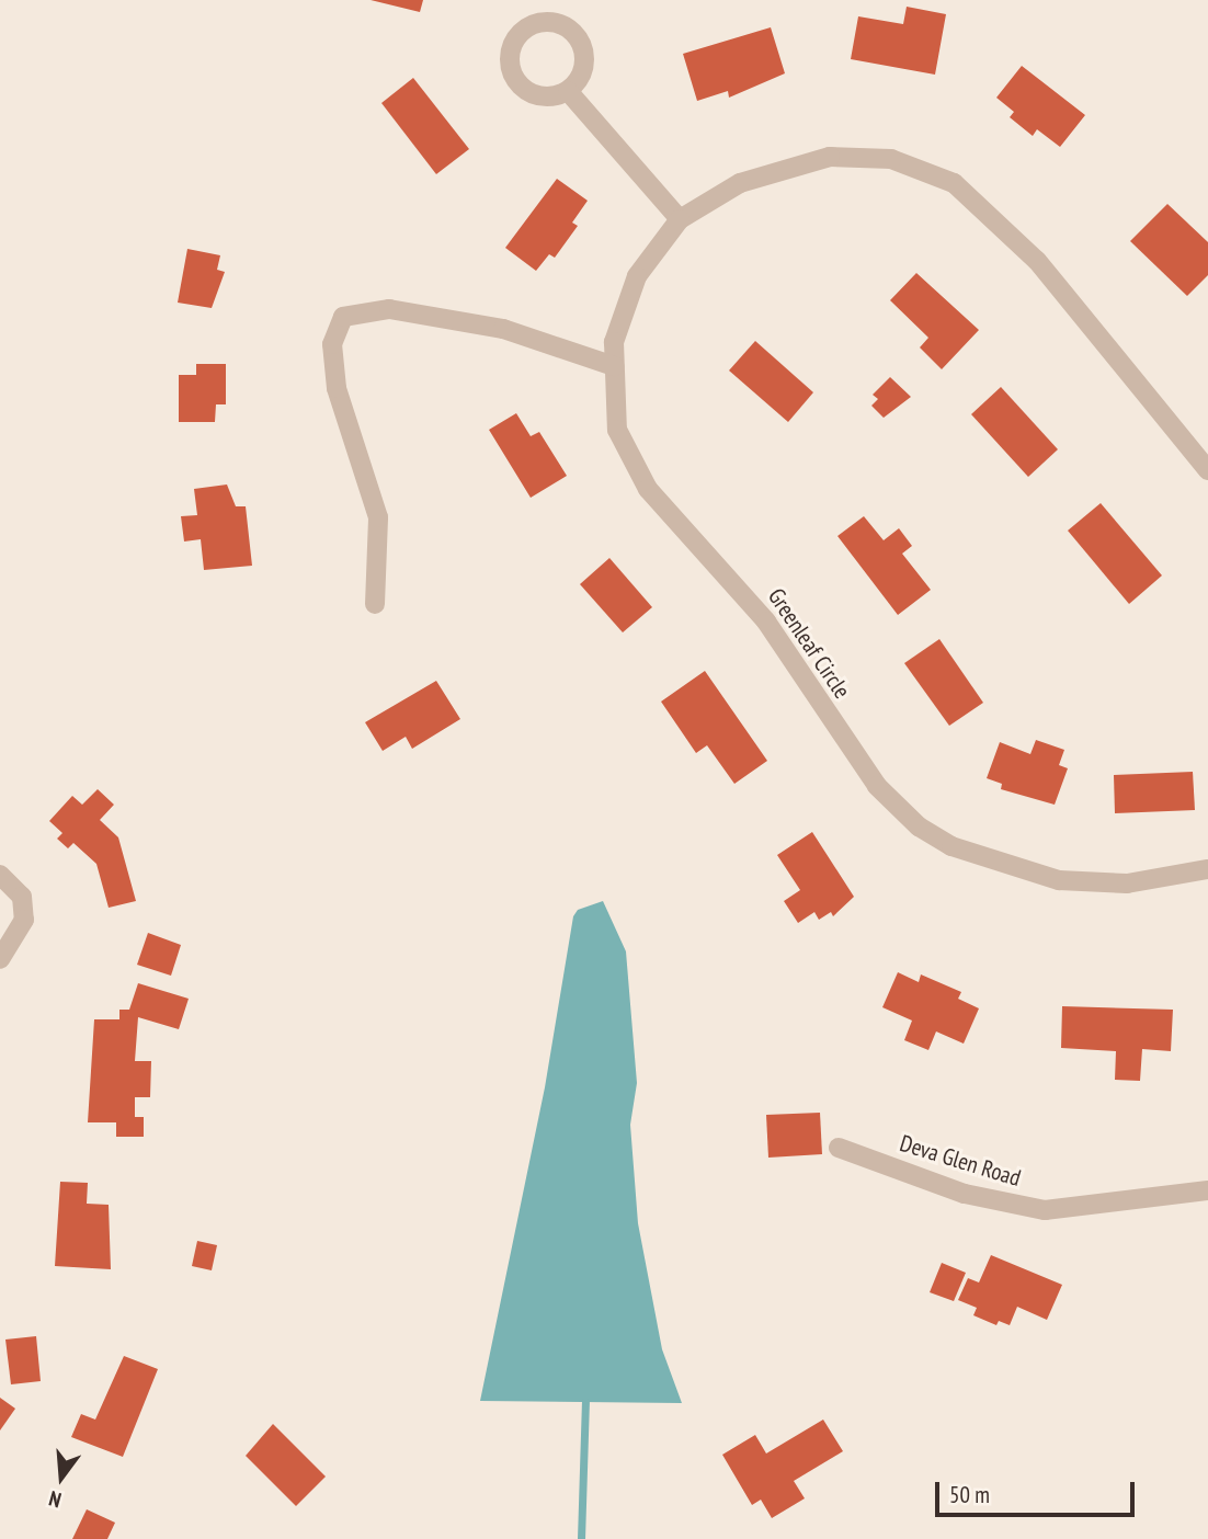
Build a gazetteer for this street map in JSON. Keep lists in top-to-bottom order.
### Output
{
  "streets": {
    "street": ["Greenleaf Circle", "Deva Glen Road"]
  },
  "scale_bar": "50 m",
  "north": "bottom"
}
